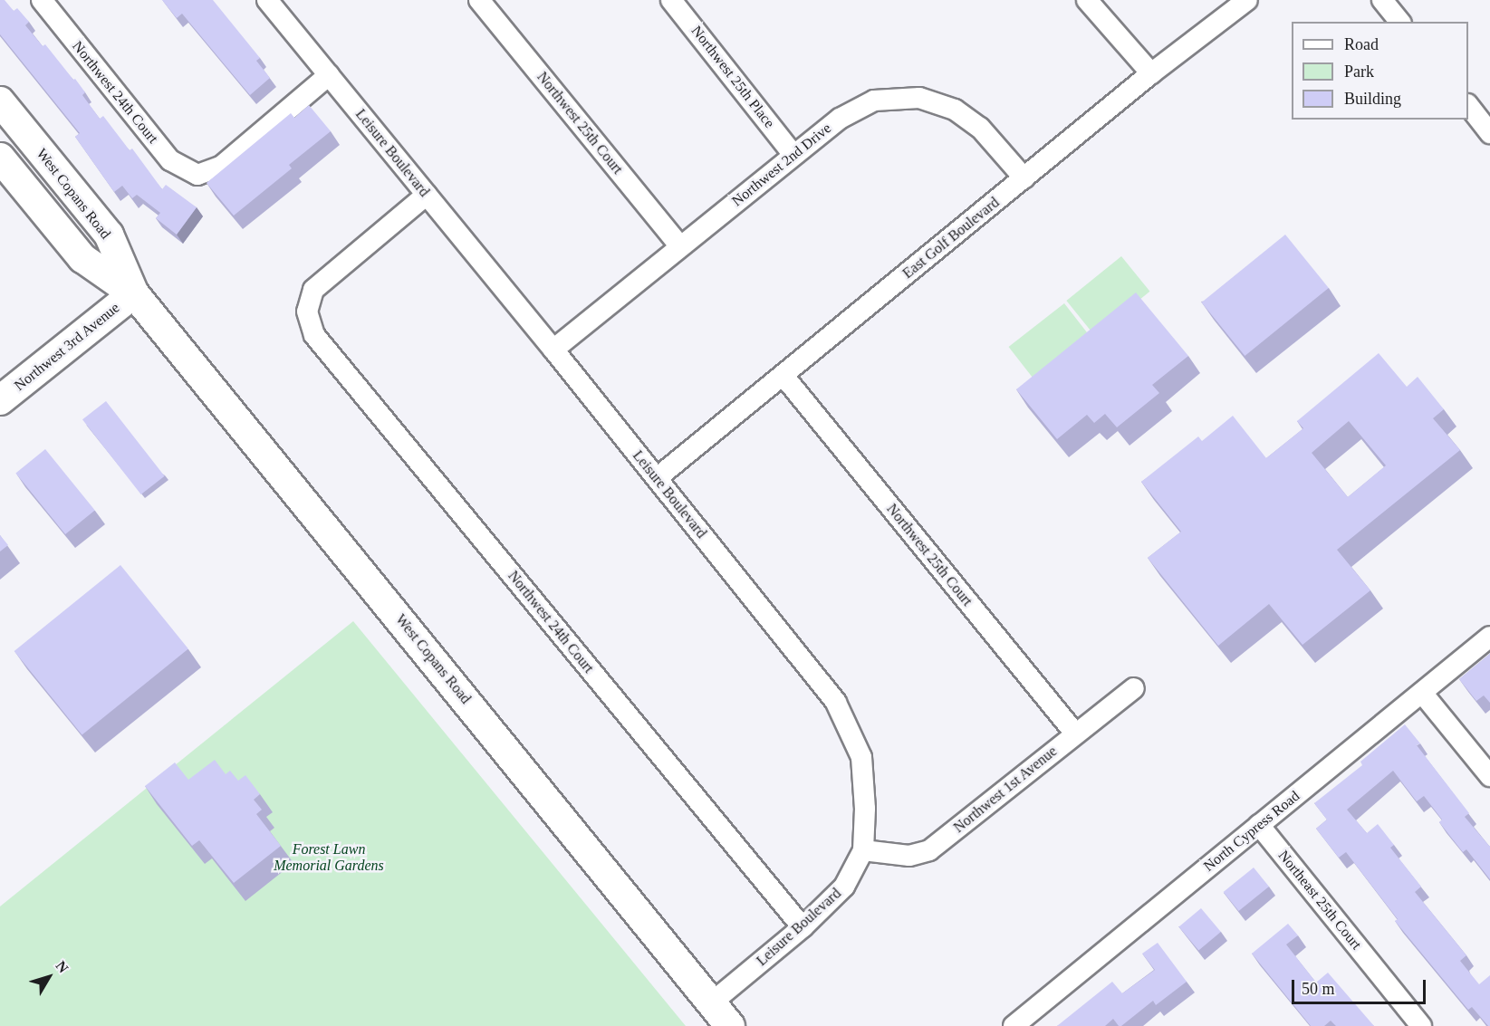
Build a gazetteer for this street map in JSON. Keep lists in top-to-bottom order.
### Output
{
  "streets": {
    "main road": ["West Copans Road", "Northwest 3rd Avenue"],
    "street": [
      "Northwest 25th Place",
      "Northwest 24th Court",
      "Northwest 25th Court",
      "Leisure Boulevard",
      "Northwest 2nd Drive",
      "East Golf Boulevard",
      "Northwest 1st Avenue",
      "North Cypress Road",
      "Northeast 25th Court"
    ]
  },
  "crossings": [
    ["Northwest 25th Place", "Northwest 2nd Drive"],
    ["Northwest 24th Court", "Leisure Boulevard"],
    ["Northwest 25th Court", "Northwest 2nd Drive"],
    ["Northwest 25th Court", "East Golf Boulevard"],
    ["Northwest 25th Court", "Northwest 1st Avenue"],
    ["Leisure Boulevard", "Northwest 2nd Drive"],
    ["Leisure Boulevard", "West Copans Road"],
    ["Leisure Boulevard", "East Golf Boulevard"],
    ["Leisure Boulevard", "Northwest 1st Avenue"],
    ["Northwest 2nd Drive", "East Golf Boulevard"],
    ["West Copans Road", "Northwest 3rd Avenue"],
    ["North Cypress Road", "Northeast 25th Court"]
  ],
  "parks": ["Forest Lawn Memorial Gardens"],
  "legend": ["Road", "Park", "Building"],
  "scale_bar": "50 m",
  "north": "top right"
}
